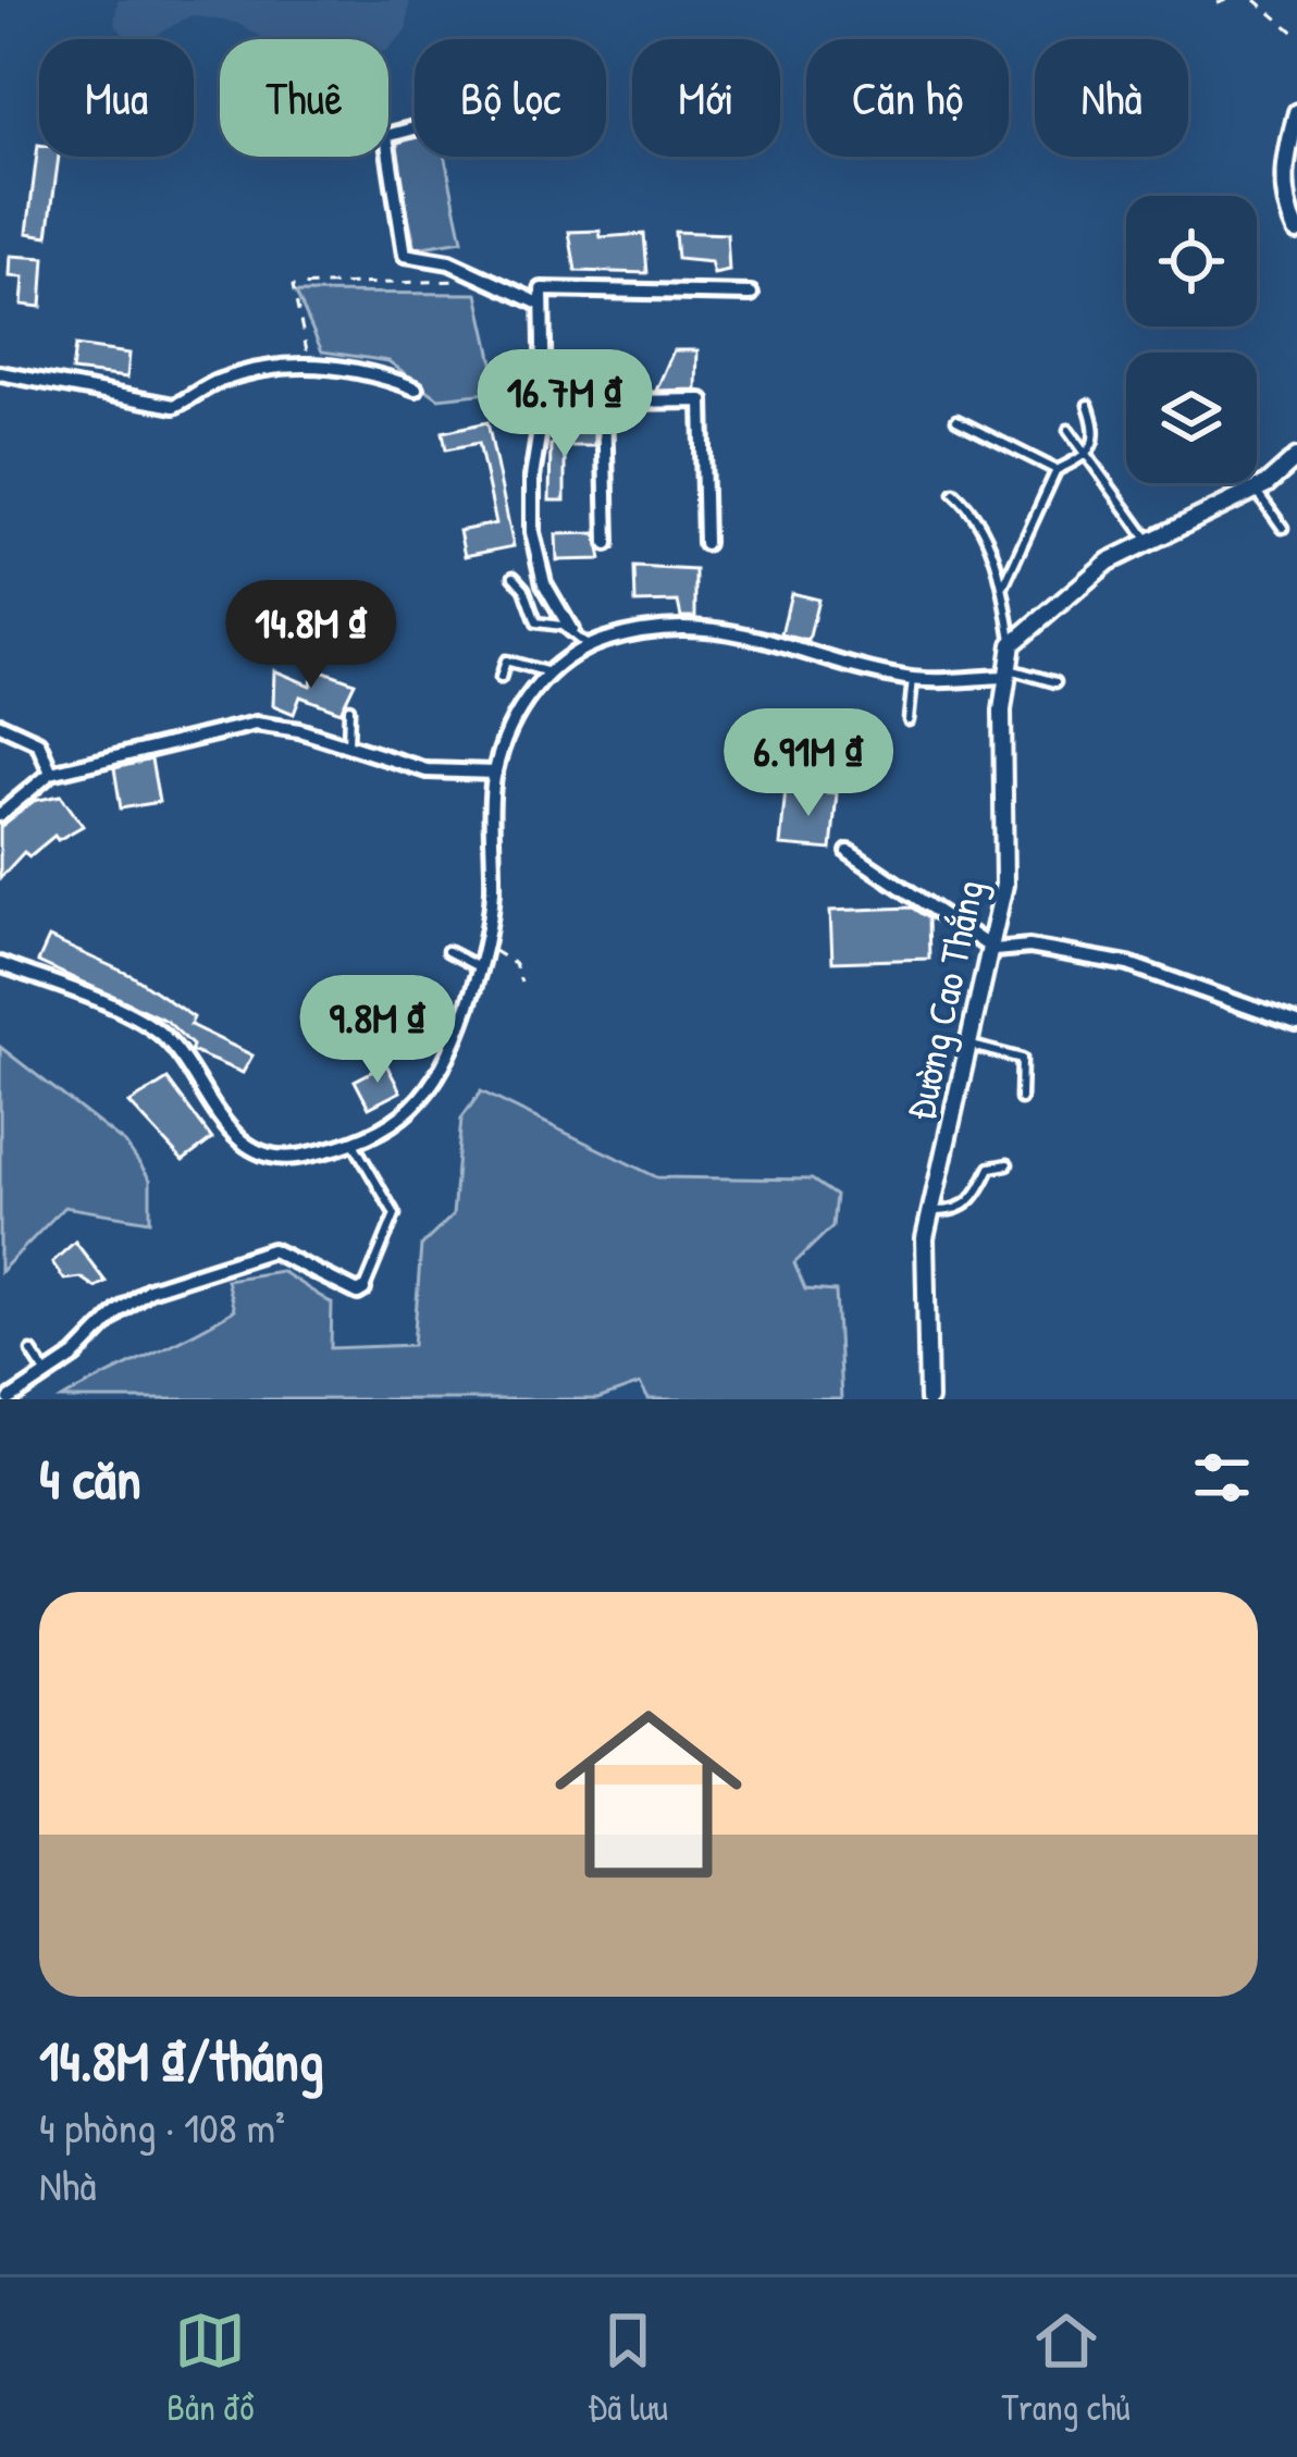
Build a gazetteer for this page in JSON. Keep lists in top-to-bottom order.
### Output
{
  "streets": {
    "street": ["Đường Cao Thắng"]
  },
  "page": {
    "chip": [
      "Mua",
      "Thuê",
      "Bộ lọc",
      "Mới",
      "Căn hộ",
      "Nhà"
    ],
    "price": [
      "16.7M ₫",
      "14.8M ₫",
      "6.91M ₫",
      "9.8M ₫"
    ],
    "heading": "4 căn",
    "list": [
      {
        "name": "14.8M ₫/tháng",
        "note": "4 phòng · 108 m² · Nhà"
      }
    ],
    "tabs": ["Bản đồ", "Đã lưu", "Trang chủ"]
  }
}
